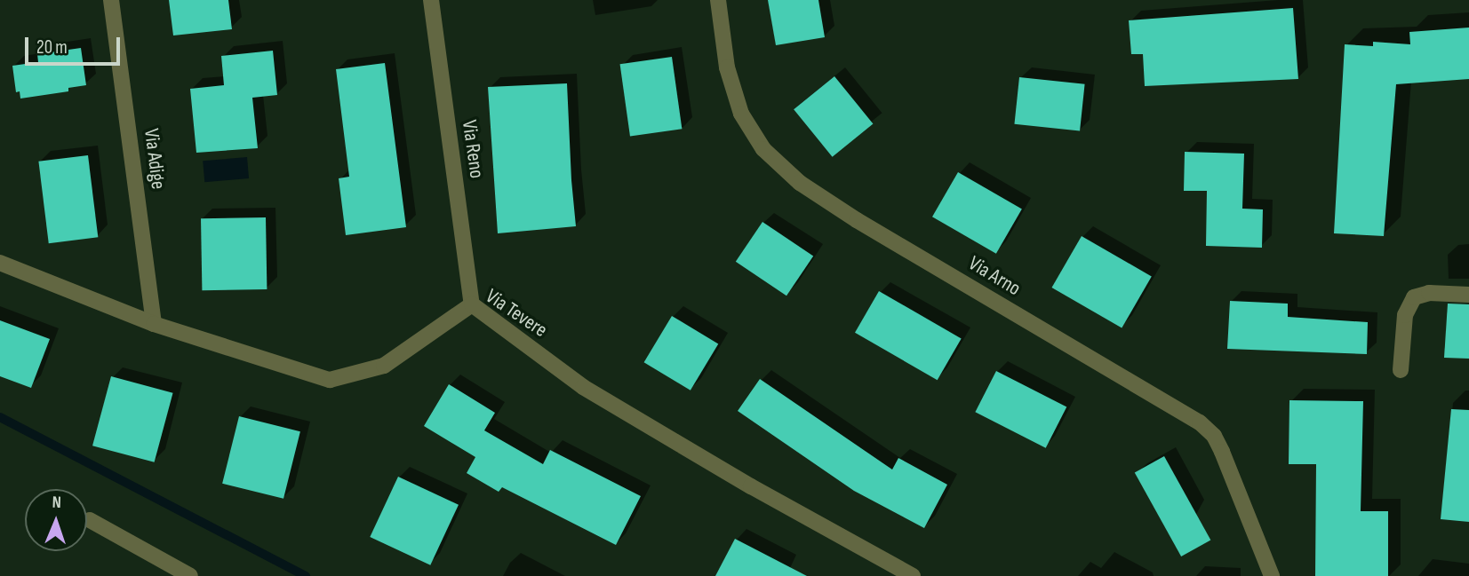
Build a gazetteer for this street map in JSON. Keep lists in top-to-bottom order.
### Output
{
  "streets": {
    "street": [
      "Via Reno",
      "Via Adige",
      "Via Arno",
      "Via Tevere"
    ]
  },
  "crossings": [
    ["Via Reno", "Via Tevere"],
    ["Via Adige", "Via Tevere"]
  ],
  "scale_bar": "20 m",
  "north": "top"
}
